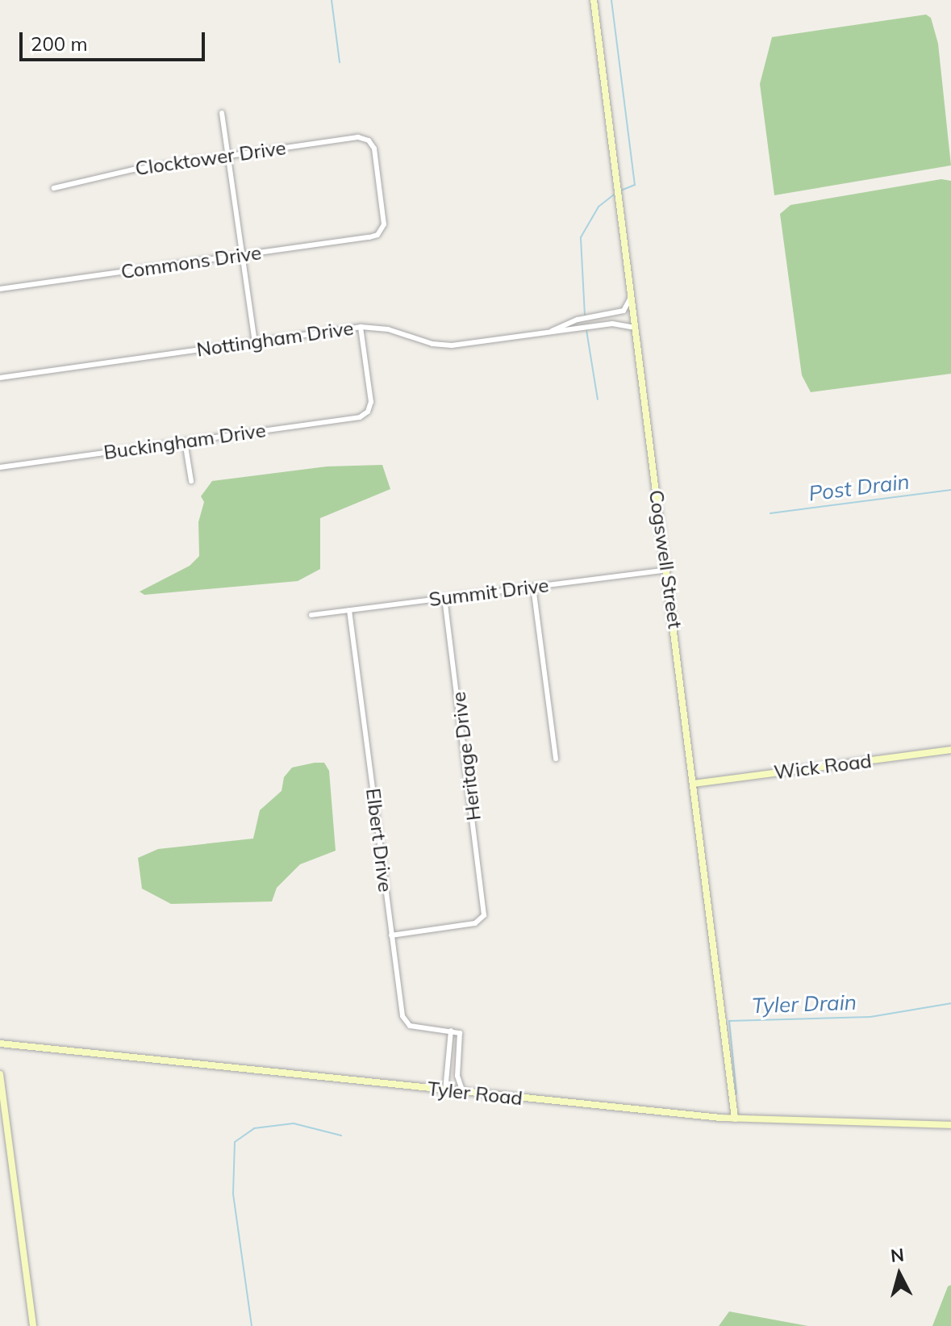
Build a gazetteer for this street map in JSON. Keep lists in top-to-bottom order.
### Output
{
  "streets": {
    "street": [
      "Clocktower Drive",
      "Commons Drive",
      "Nottingham Drive",
      "Buckingham Drive",
      "Cogswell Street",
      "Summit Drive",
      "Heritage Drive",
      "Wick Road",
      "Elbert Drive",
      "Tyler Road"
    ]
  },
  "crossings": [
    ["Clocktower Drive", "Commons Drive"],
    ["Nottingham Drive", "Buckingham Drive"],
    ["Nottingham Drive", "Cogswell Street"],
    ["Cogswell Street", "Summit Drive"],
    ["Cogswell Street", "Wick Road"],
    ["Cogswell Street", "Tyler Road"],
    ["Summit Drive", "Heritage Drive"],
    ["Summit Drive", "Elbert Drive"],
    ["Heritage Drive", "Elbert Drive"]
  ],
  "water": ["Post Drain", "Tyler Drain"],
  "scale_bar": "200 m",
  "north": "top"
}
